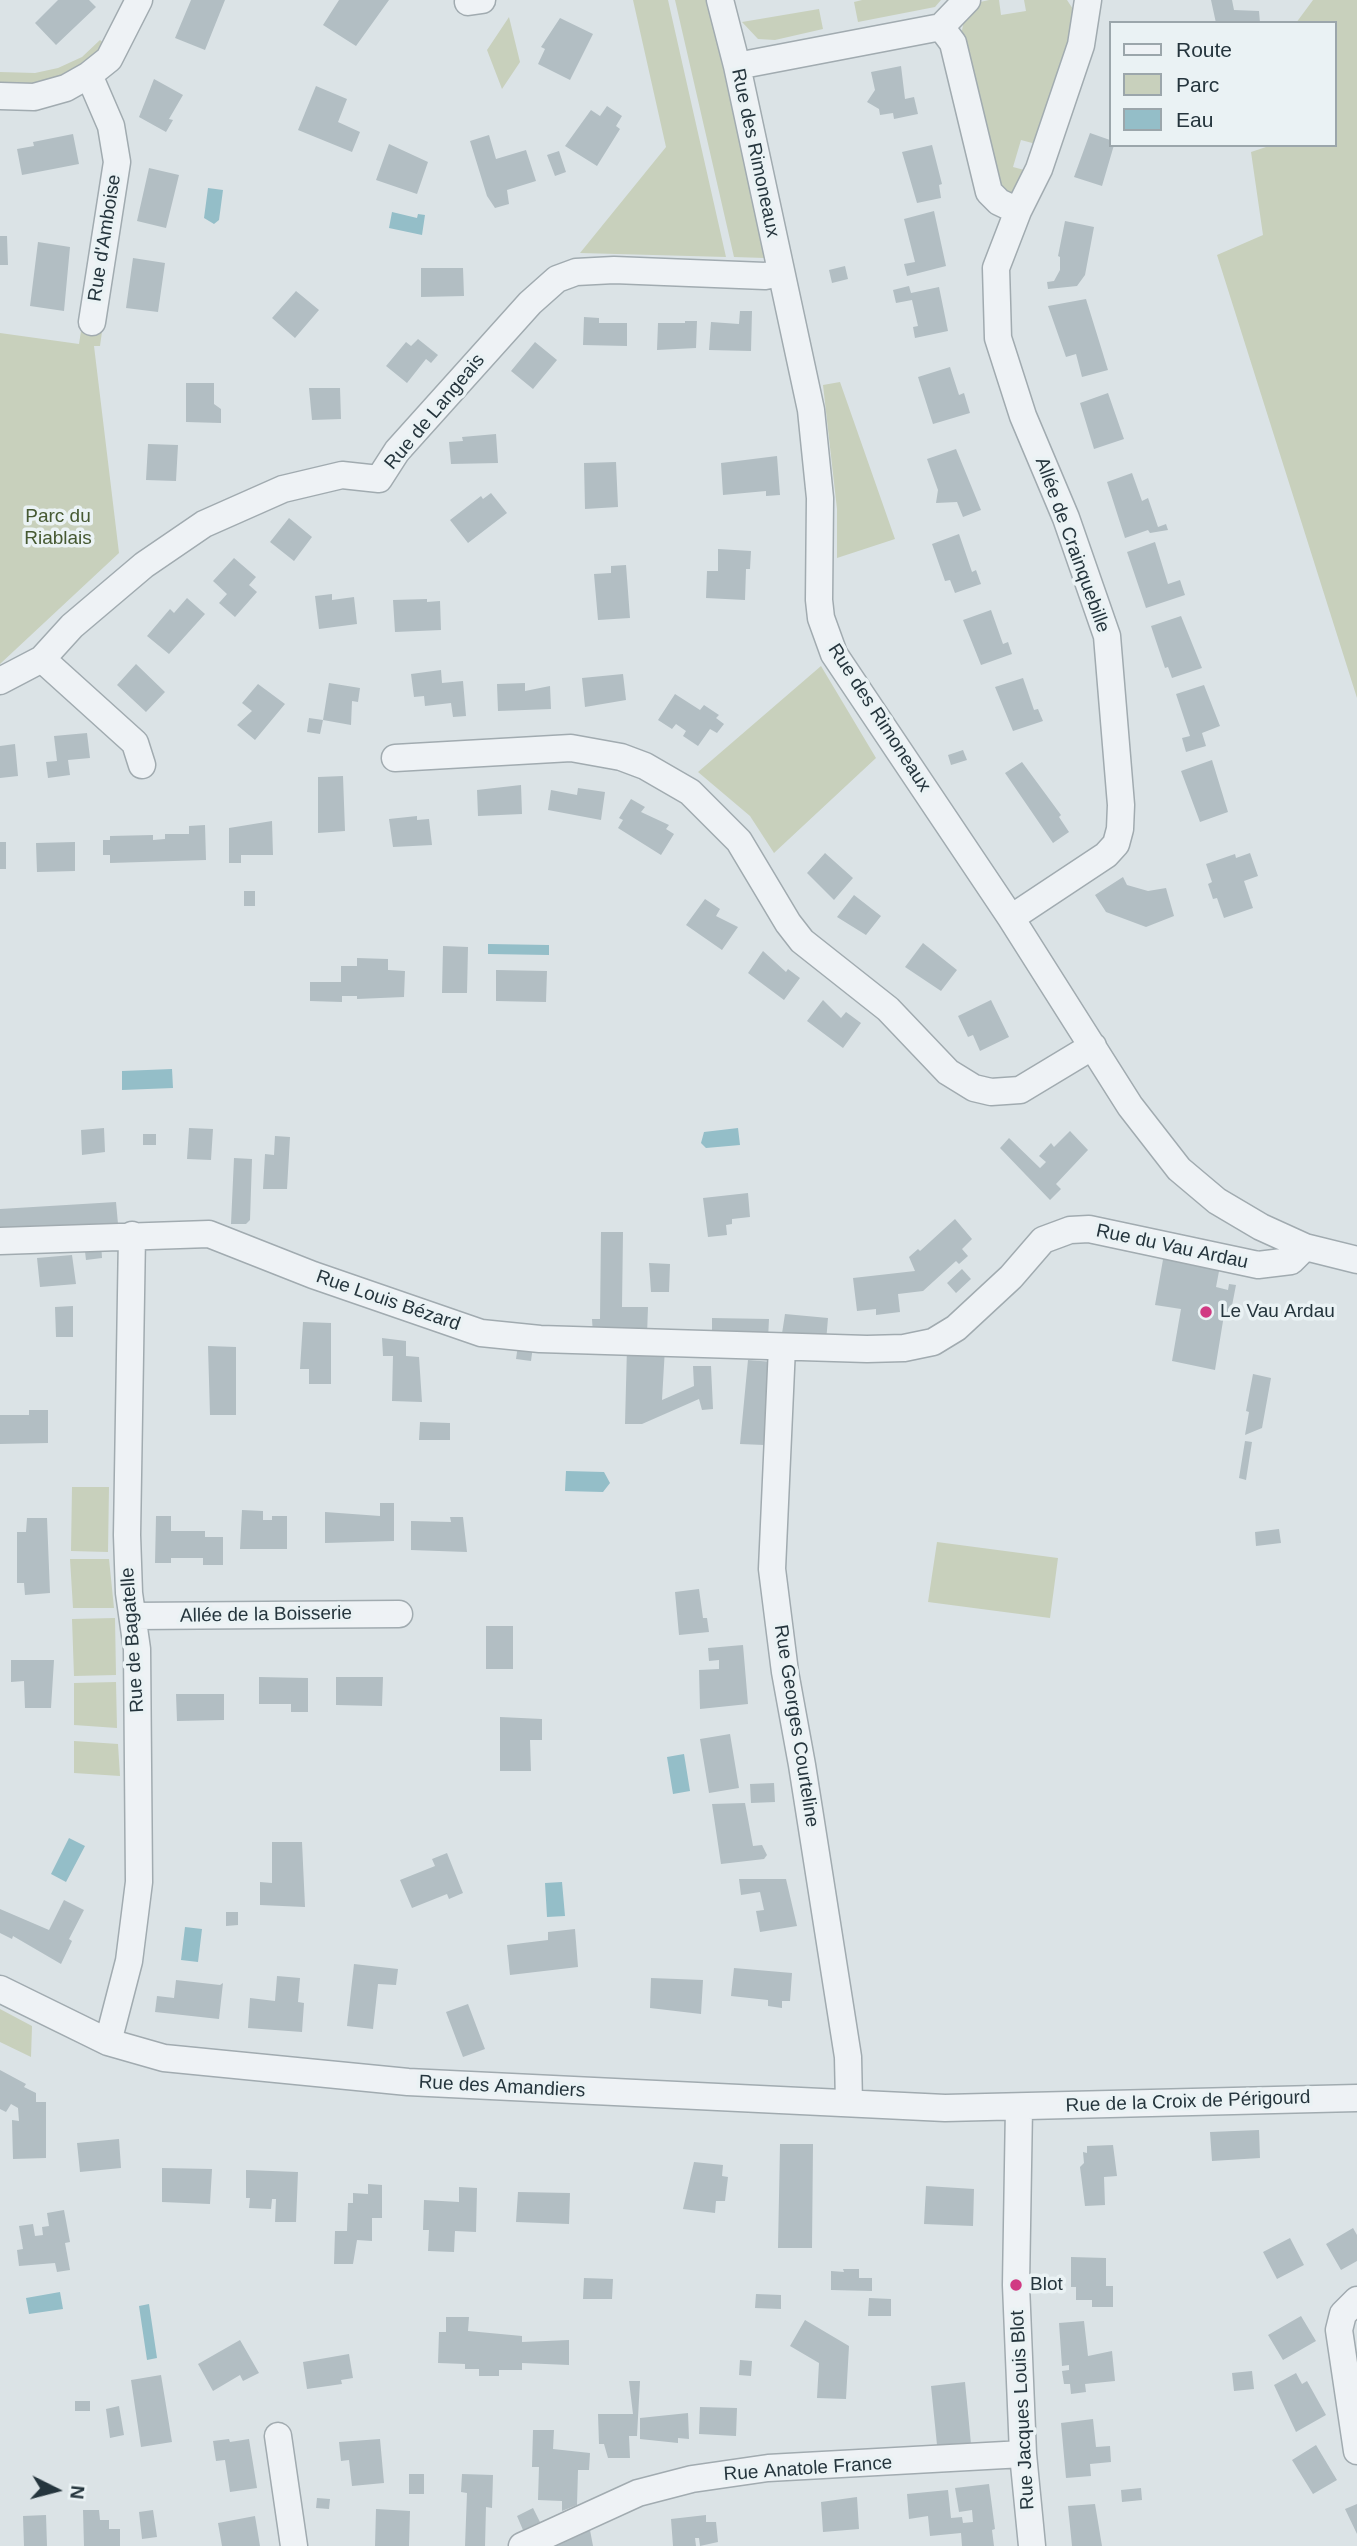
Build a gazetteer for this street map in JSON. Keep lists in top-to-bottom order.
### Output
{
  "streets": {
    "street": [
      "Rue des Rimoneaux",
      "Rue d'Amboise",
      "Rue de Langeais",
      "Allée de Crainquebille",
      "Rue du Vau Ardau",
      "Rue Louis Bézard",
      "Allée de la Boisserie",
      "Rue de Bagatelle",
      "Rue Georges Courteline",
      "Rue des Amandiers",
      "Rue de la Croix de Périgourd",
      "Rue Jacques Louis Blot",
      "Rue Anatole France"
    ]
  },
  "crossings": [
    ["Rue des Rimoneaux", "Rue de Langeais"],
    ["Rue des Rimoneaux", "Allée de Crainquebille"],
    ["Rue des Rimoneaux", "Rue du Vau Ardau"],
    ["Rue du Vau Ardau", "Rue Louis Bézard"],
    ["Rue du Vau Ardau", "Rue Georges Courteline"],
    ["Rue Louis Bézard", "Rue de Bagatelle"],
    ["Rue Louis Bézard", "Rue Georges Courteline"],
    ["Allée de la Boisserie", "Rue de Bagatelle"],
    ["Rue de Bagatelle", "Rue des Amandiers"],
    ["Rue Georges Courteline", "Rue des Amandiers"],
    ["Rue des Amandiers", "Rue de la Croix de Périgourd"],
    ["Rue des Amandiers", "Rue Jacques Louis Blot"],
    ["Rue de la Croix de Périgourd", "Rue Jacques Louis Blot"],
    ["Rue Jacques Louis Blot", "Rue Anatole France"]
  ],
  "parks": ["Parc du Riablais"],
  "places": ["Le Vau Ardau", "Blot"],
  "legend": ["Route", "Parc", "Eau"],
  "north": "right"
}
